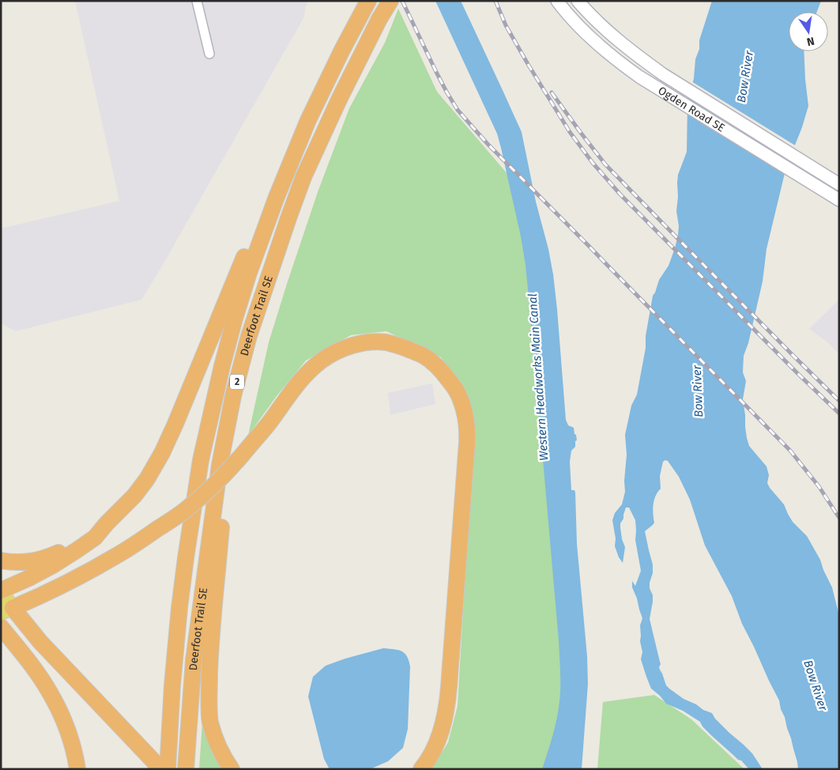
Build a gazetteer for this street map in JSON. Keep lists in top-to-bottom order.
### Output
{
  "streets": {
    "highway": ["Deerfoot Trail SE", "2"],
    "street": ["Ogden Road SE"]
  },
  "water": ["Bow River", "Western Headworks Main Canal"],
  "north": "bottom"
}
